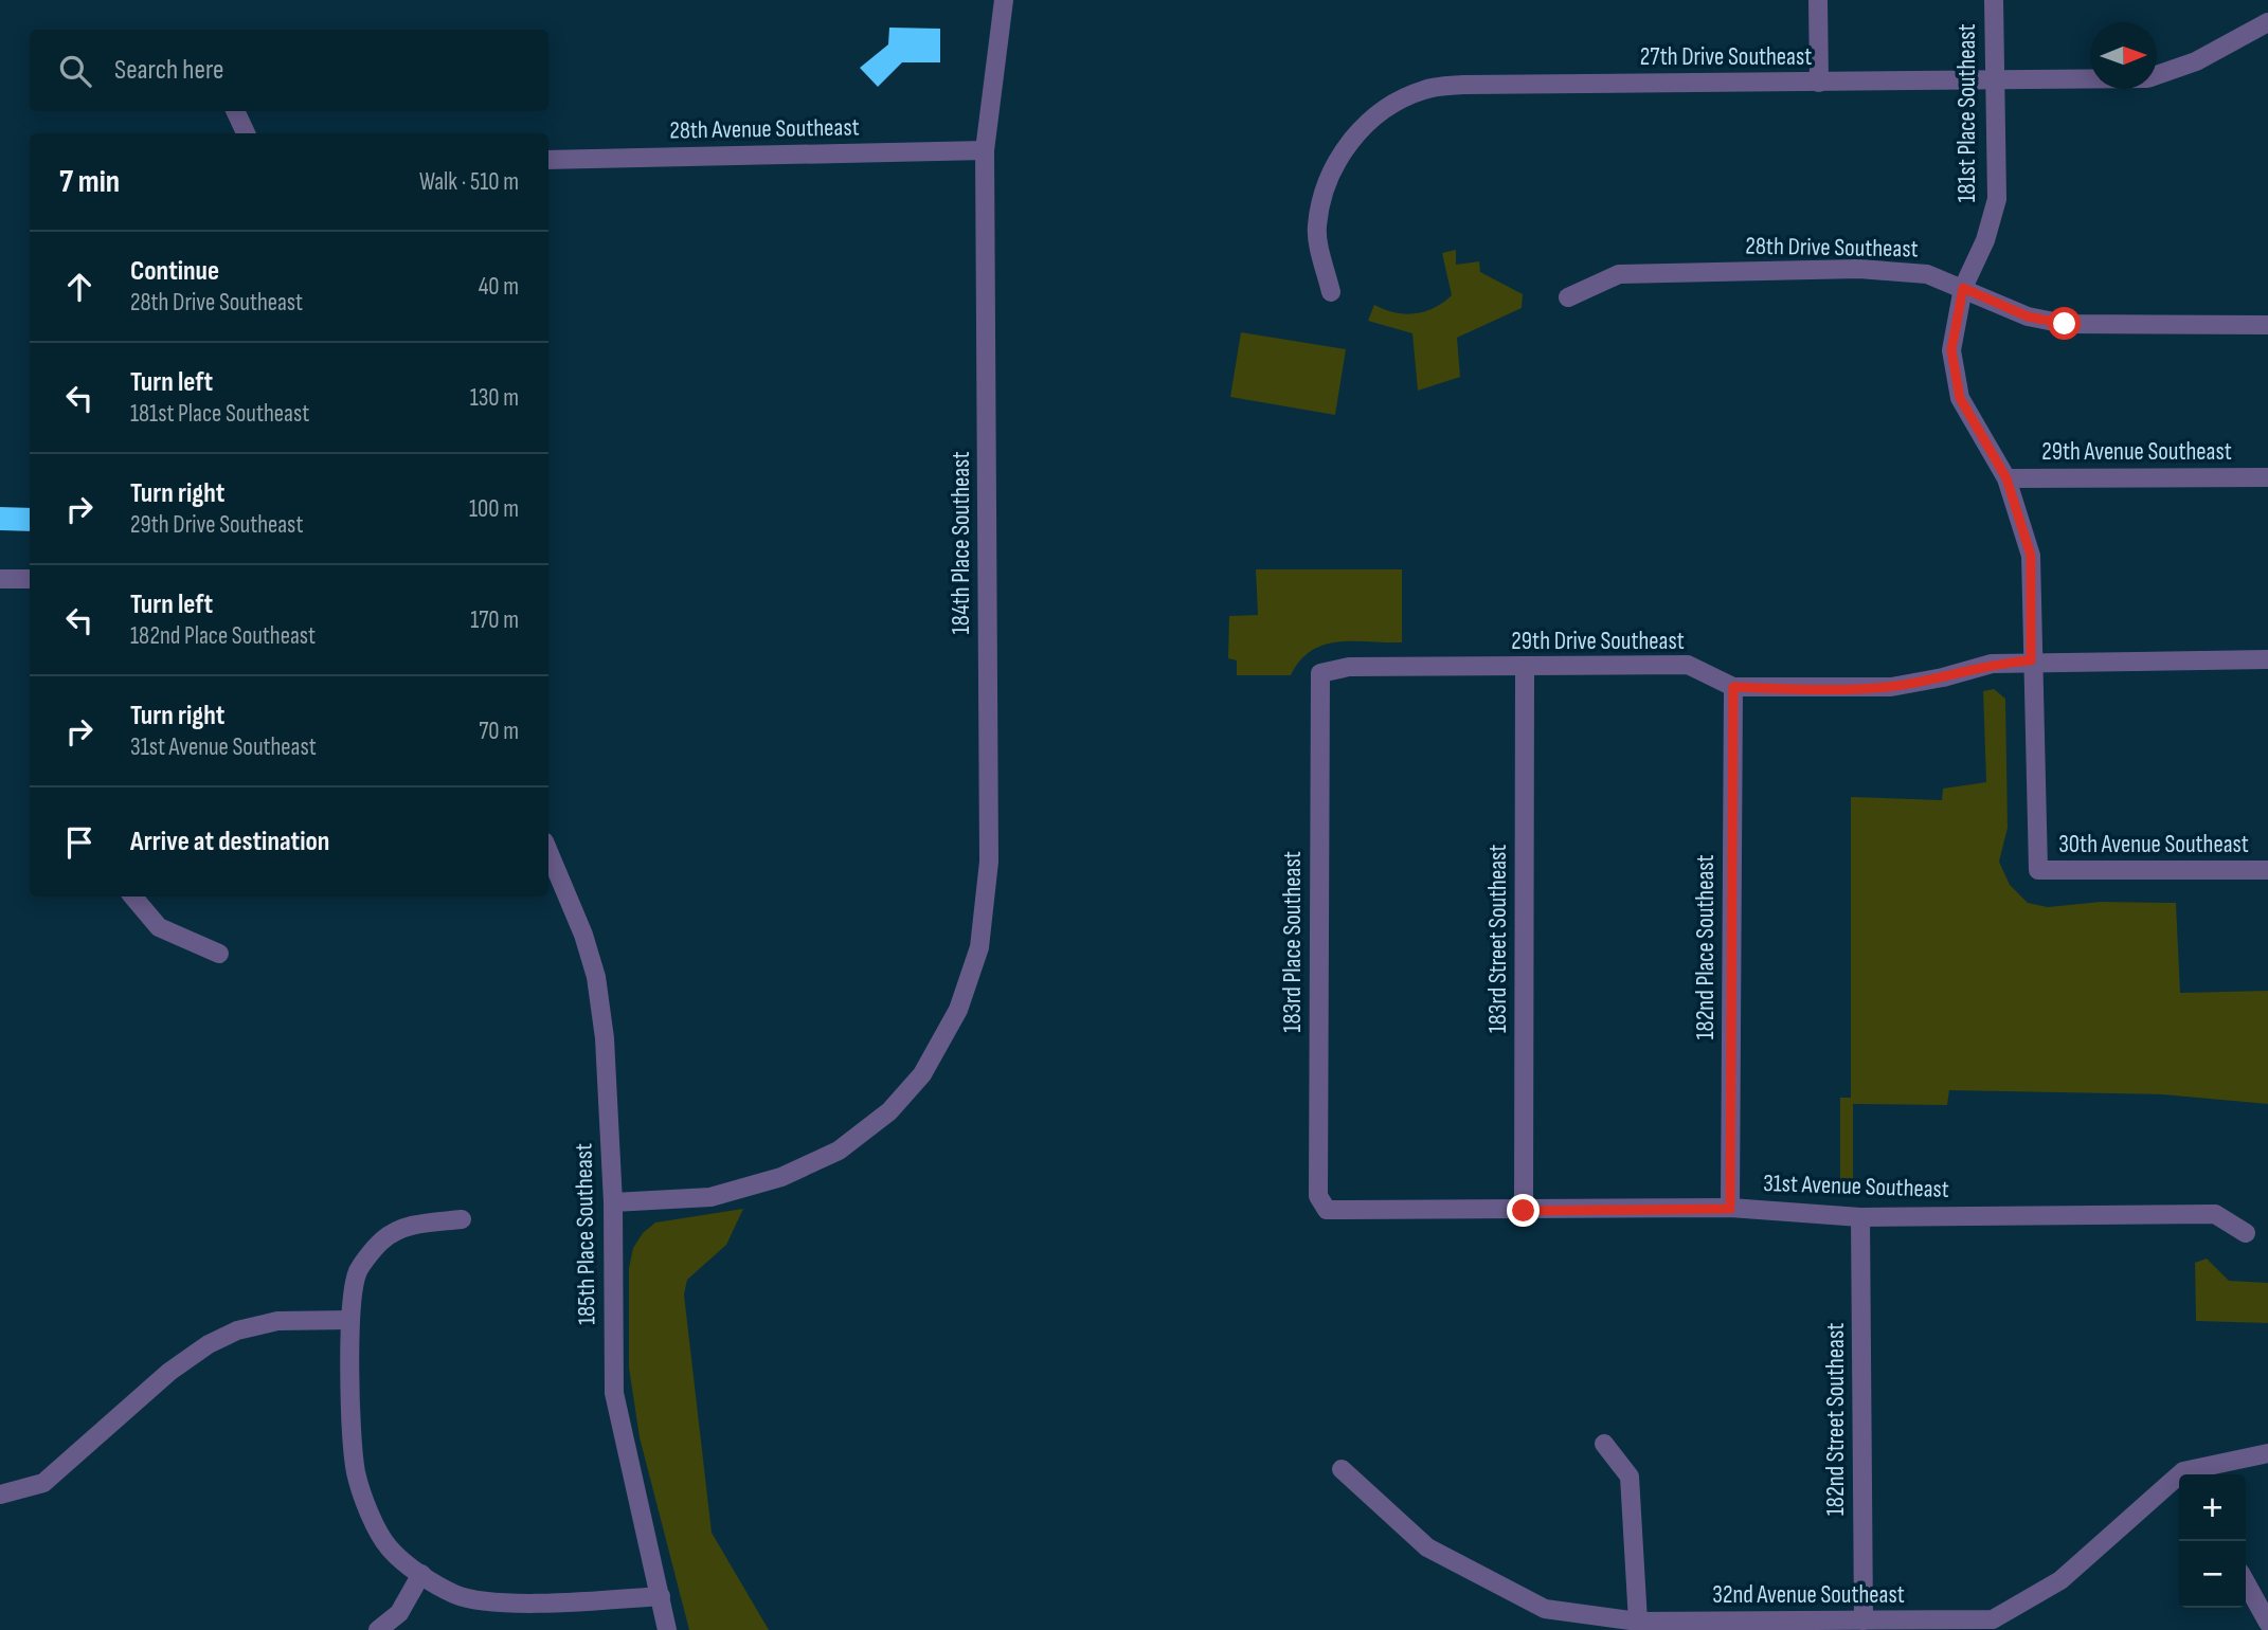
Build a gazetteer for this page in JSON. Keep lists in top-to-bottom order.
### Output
{
  "streets": {
    "street": [
      "27th Drive Southeast",
      "181st Place Southeast",
      "28th Avenue Southeast",
      "28th Drive Southeast",
      "29th Avenue Southeast",
      "184th Place Southeast",
      "29th Drive Southeast",
      "30th Avenue Southeast",
      "183rd Street Southeast",
      "183rd Place Southeast",
      "182nd Place Southeast",
      "31st Avenue Southeast",
      "185th Place Southeast",
      "182nd Street Southeast",
      "32nd Avenue Southeast"
    ]
  },
  "crossings": [
    ["27th Drive Southeast", "181st Place Southeast"],
    ["181st Place Southeast", "28th Drive Southeast"],
    ["181st Place Southeast", "29th Avenue Southeast"],
    ["181st Place Southeast", "29th Drive Southeast"],
    ["181st Place Southeast", "30th Avenue Southeast"],
    ["28th Avenue Southeast", "184th Place Southeast"],
    ["184th Place Southeast", "185th Place Southeast"],
    ["29th Drive Southeast", "183rd Street Southeast"],
    ["29th Drive Southeast", "183rd Place Southeast"],
    ["29th Drive Southeast", "182nd Place Southeast"],
    ["183rd Street Southeast", "31st Avenue Southeast"],
    ["183rd Place Southeast", "31st Avenue Southeast"],
    ["182nd Place Southeast", "31st Avenue Southeast"],
    ["31st Avenue Southeast", "182nd Street Southeast"],
    ["182nd Street Southeast", "32nd Avenue Southeast"]
  ],
  "north": "right",
  "page": {
    "search": "Search here",
    "heading": ["7 min", "Walk · 510 m"],
    "list": [
      ["Continue", "28th Drive Southeast", "40 m"],
      ["Turn left", "181st Place Southeast", "130 m"],
      ["Turn right", "29th Drive Southeast", "100 m"],
      ["Turn left", "182nd Place Southeast", "170 m"],
      ["Turn right", "31st Avenue Southeast", "70 m"],
      "Arrive at destination"
    ],
    "map_buttons": ["+", "−"]
  }
}
